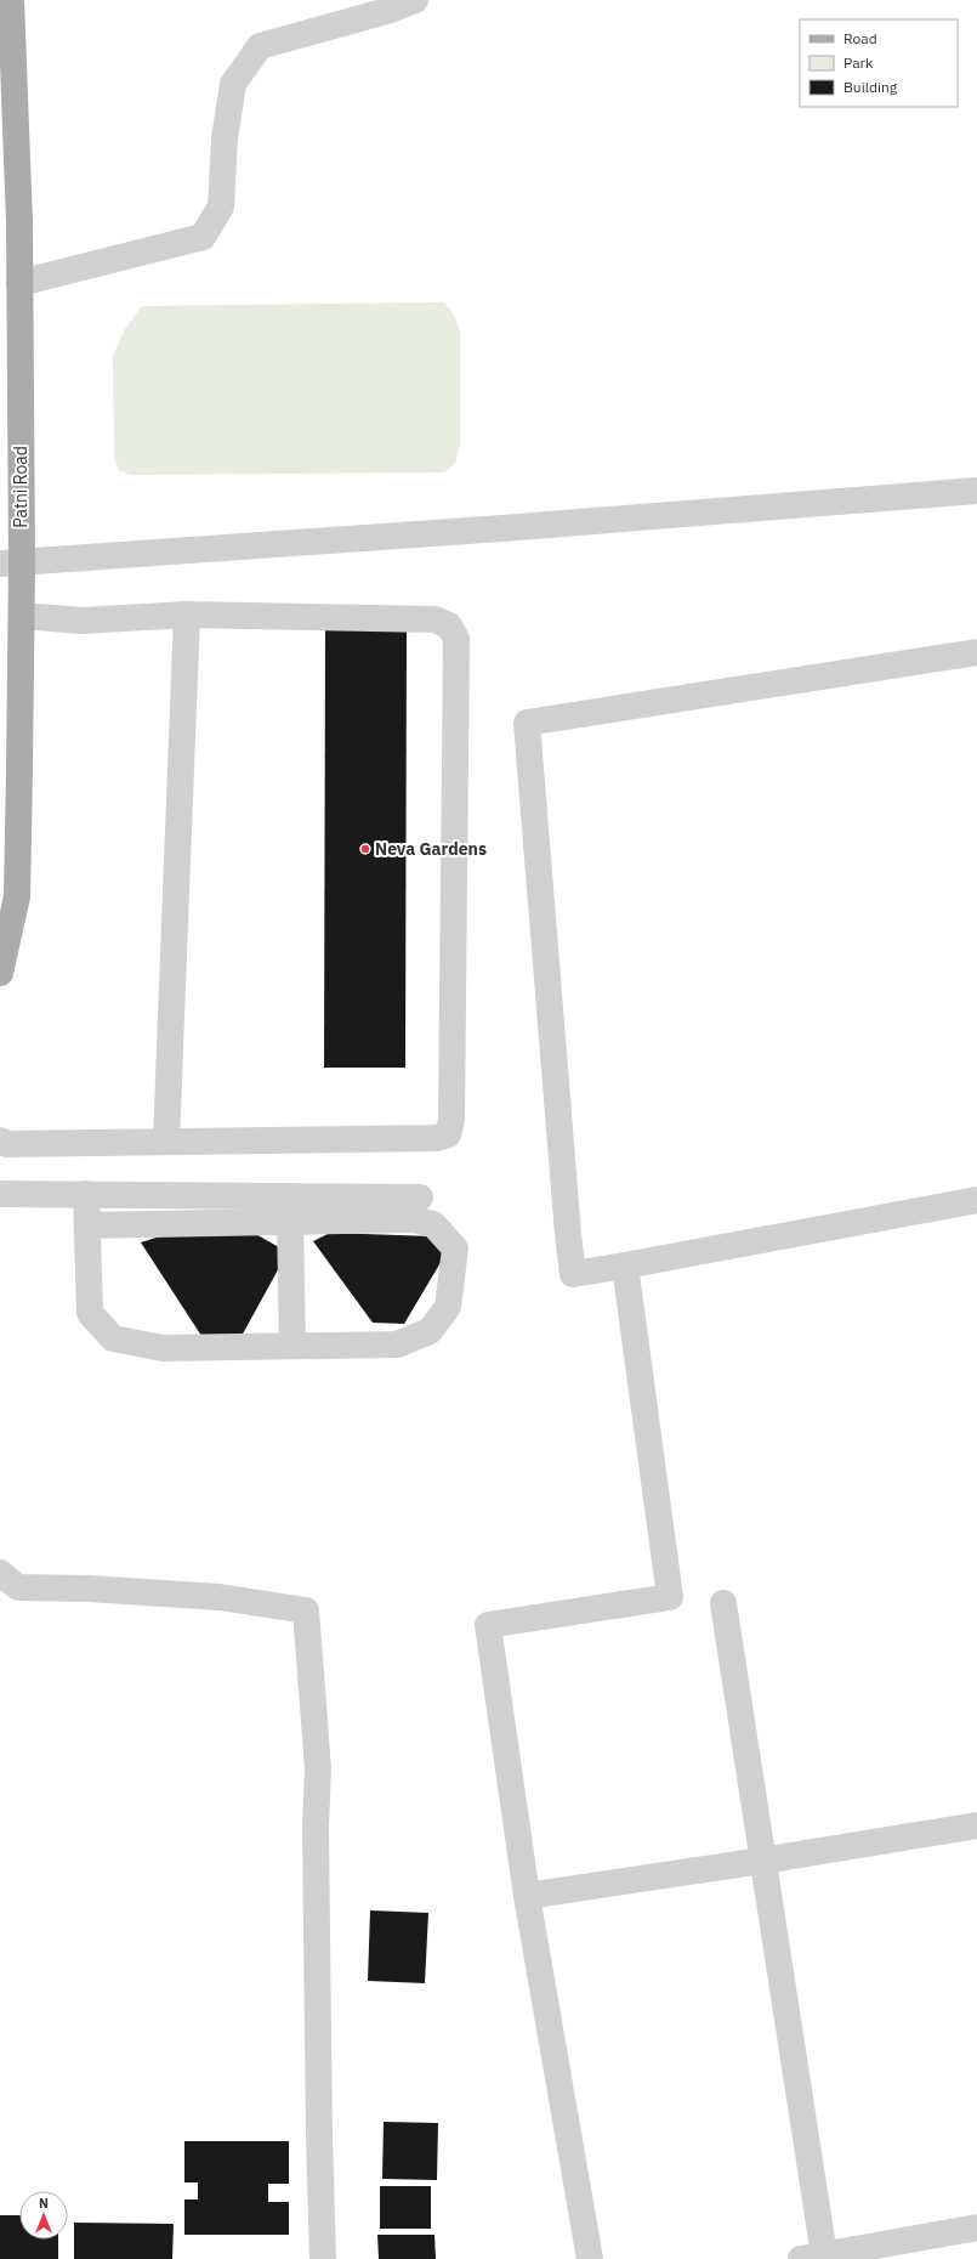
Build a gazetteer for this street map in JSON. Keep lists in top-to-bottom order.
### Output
{
  "streets": {
    "main road": ["Patni Road"]
  },
  "places": ["Neva Gardens"],
  "legend": ["Road", "Park", "Building"],
  "north": "top"
}
